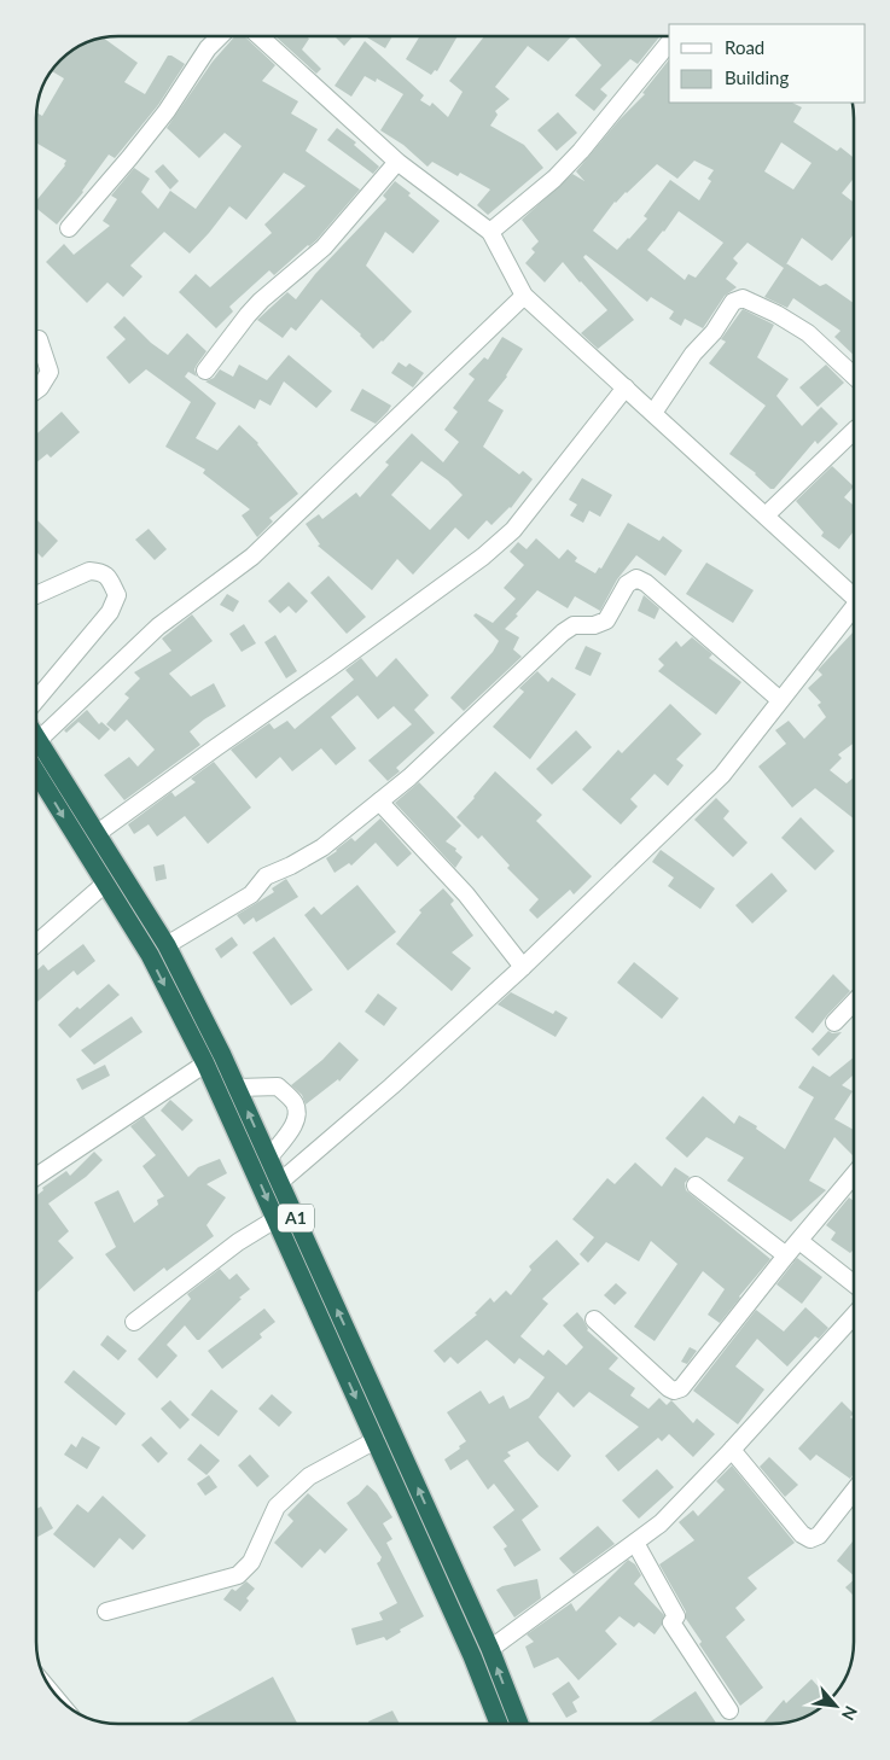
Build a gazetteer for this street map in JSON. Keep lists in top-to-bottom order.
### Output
{
  "streets": {
    "highway": ["A1"]
  },
  "legend": ["Road", "Building"],
  "north": "bottom right"
}
